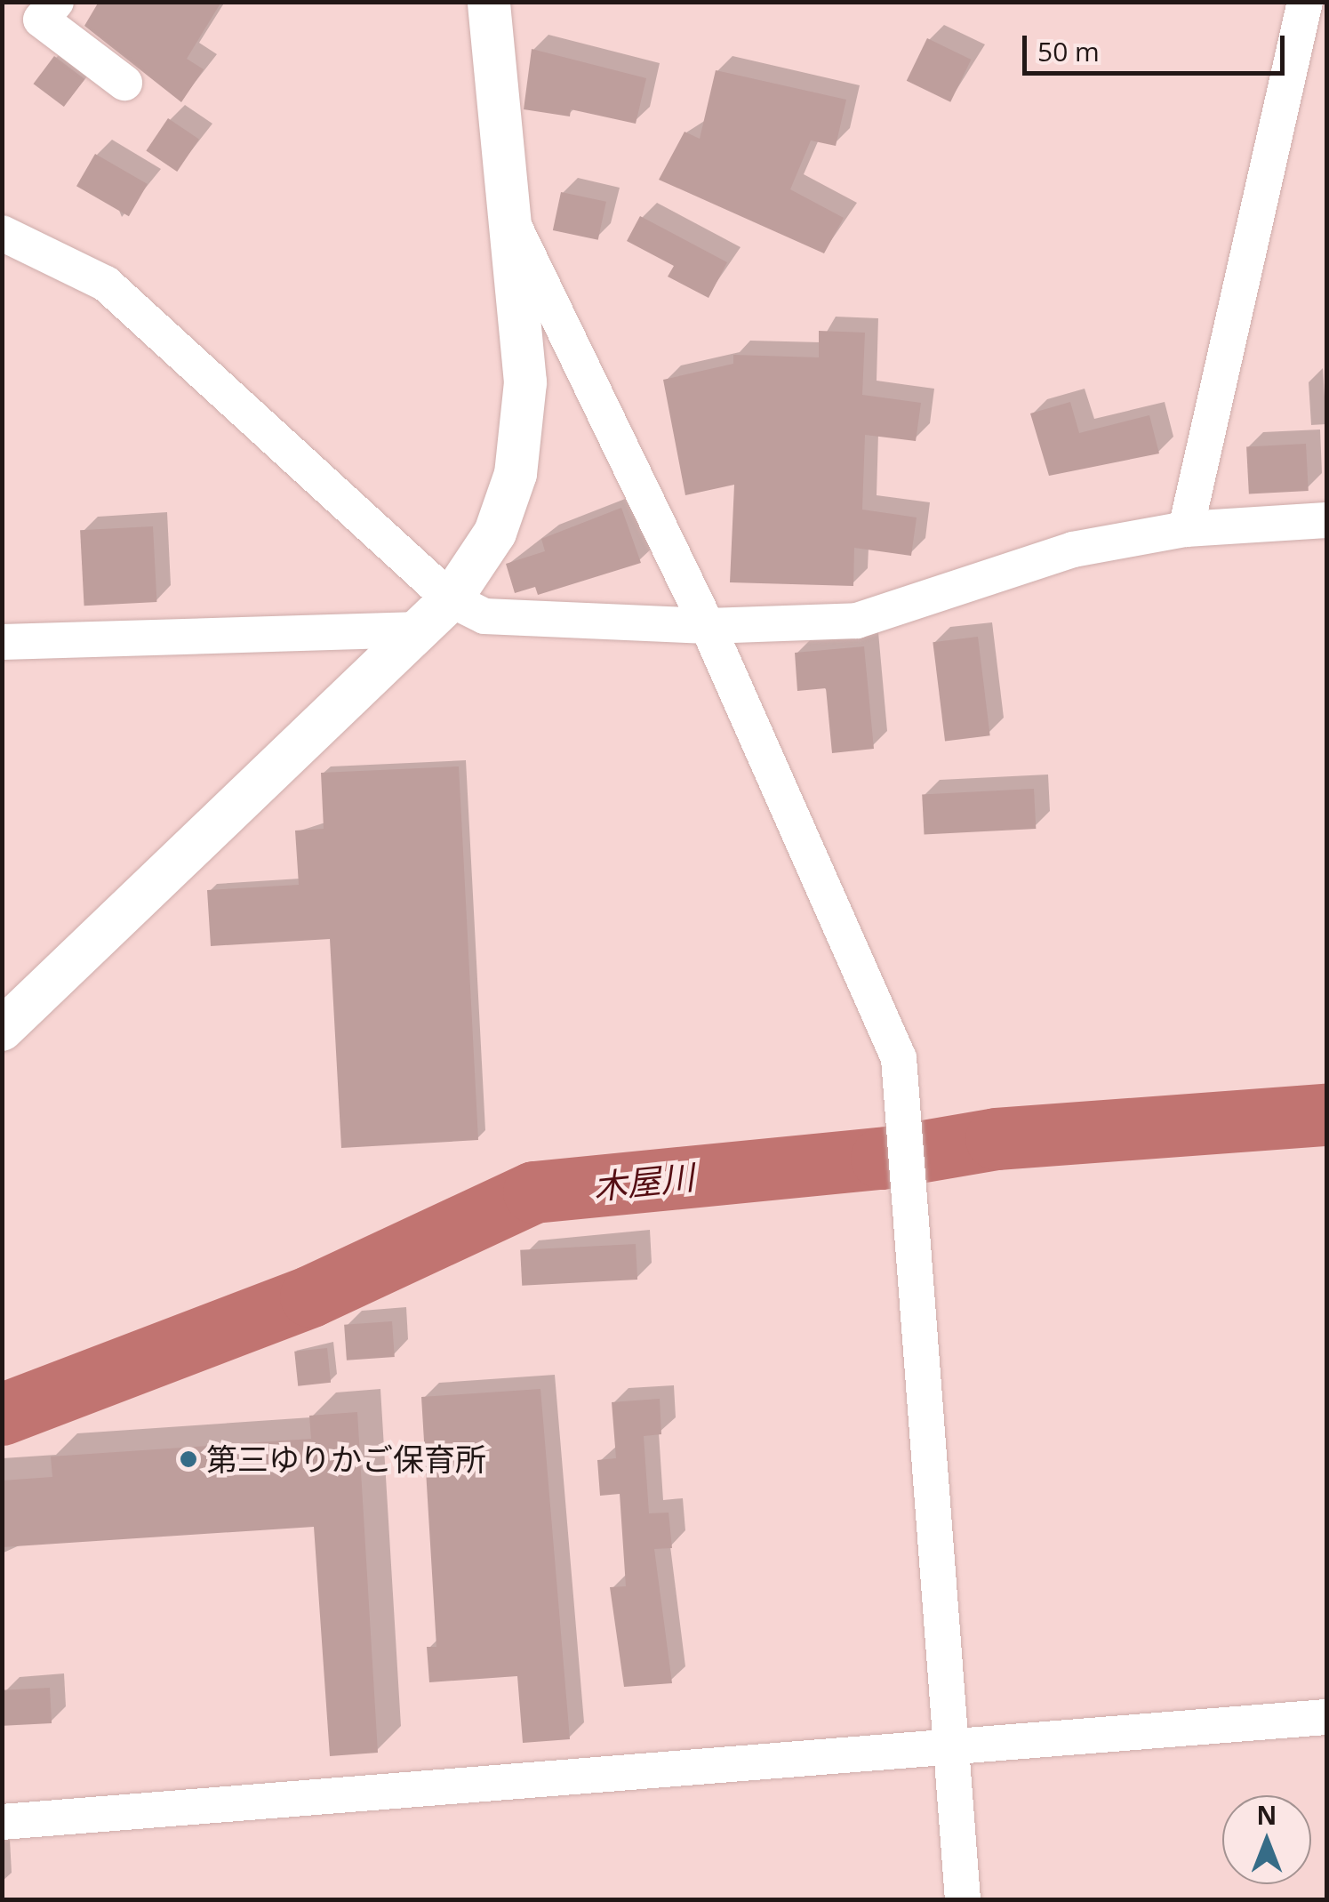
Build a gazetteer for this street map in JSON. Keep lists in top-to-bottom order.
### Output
{
  "water": ["木屋川"],
  "places": ["第三ゆりかご保育所"],
  "scale_bar": "50 m",
  "north": "top"
}
